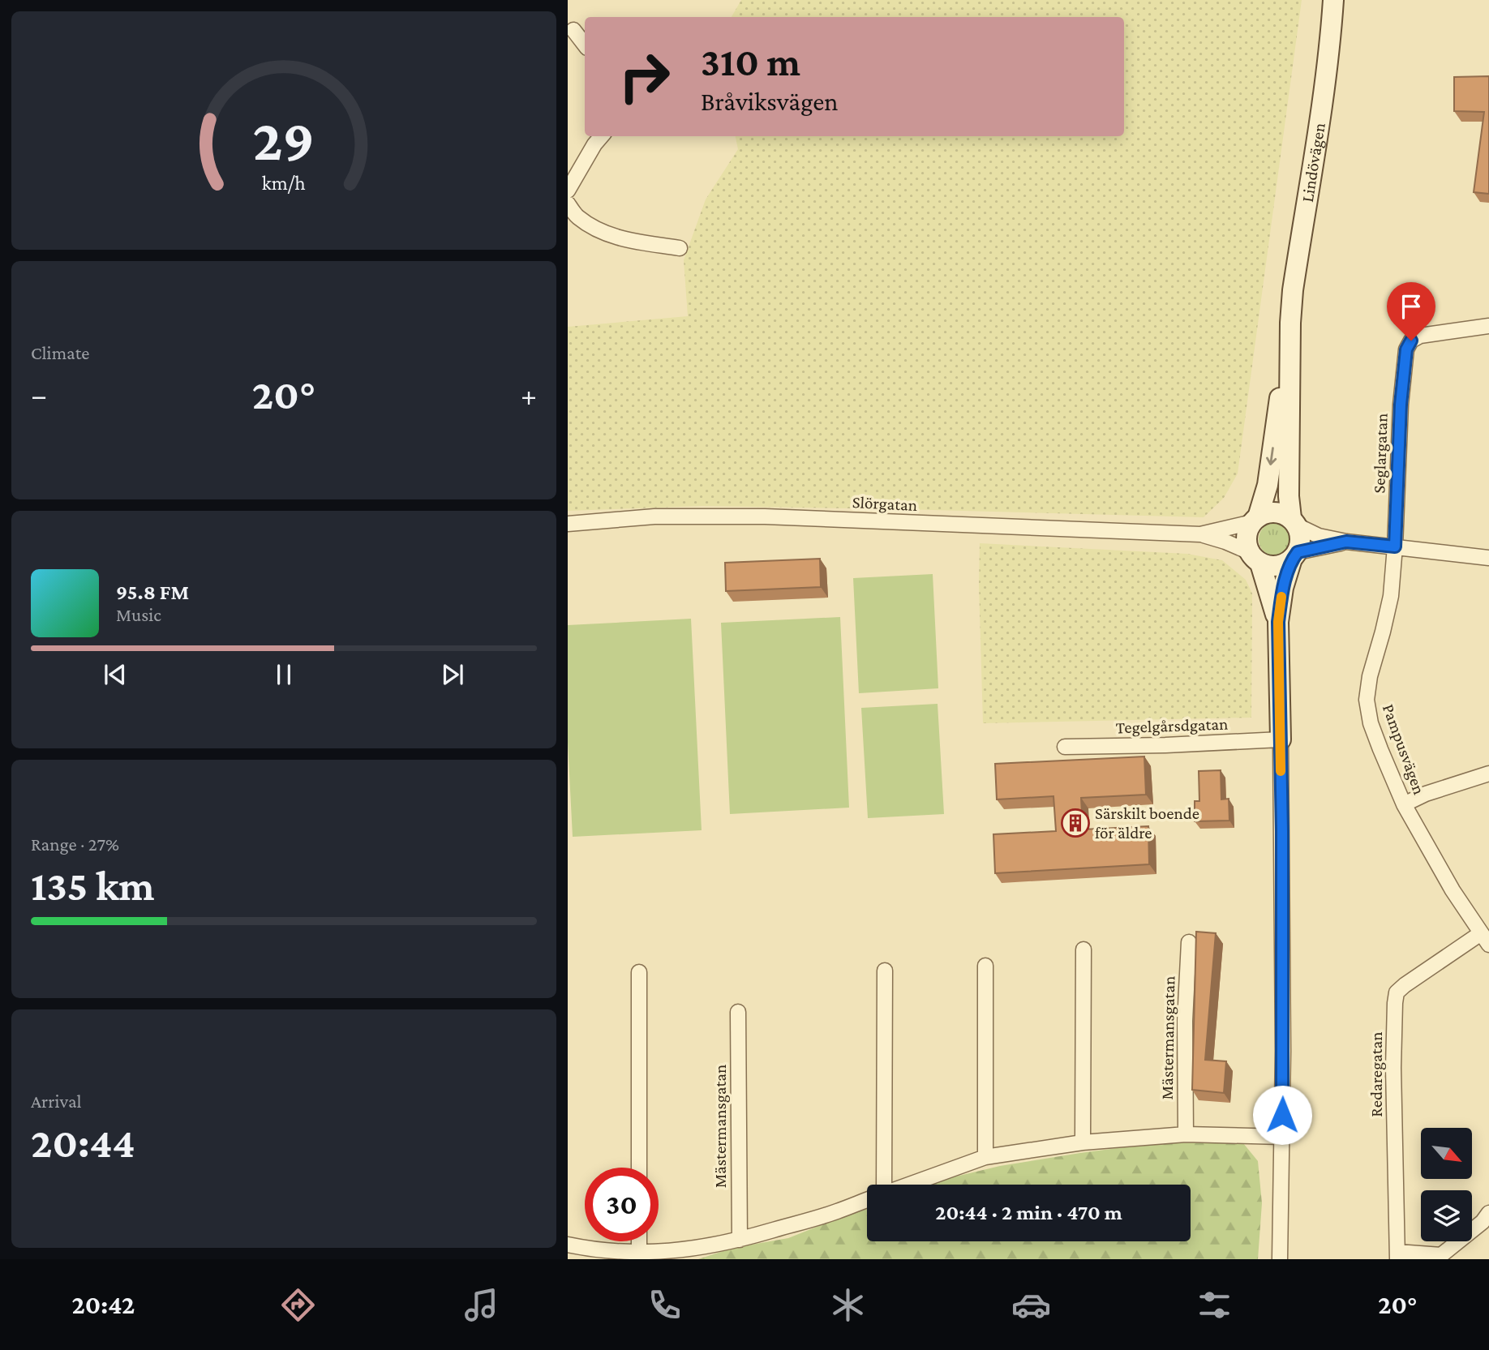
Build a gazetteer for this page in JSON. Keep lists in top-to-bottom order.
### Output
{
  "streets": {
    "main road": ["Lindövägen"],
    "street": [
      "Seglargatan",
      "Slörgatan",
      "Tegelgårsdgatan",
      "Pampusvägen",
      "Mästermansgatan",
      "Redaregatan"
    ]
  },
  "crossings": [
    ["Lindövägen", "Slörgatan"],
    ["Seglargatan", "Pampusvägen"],
    ["Pampusvägen", "Redaregatan"]
  ],
  "places": {
    "building": ["Särskilt boende för äldre"]
  },
  "north": "bottom right",
  "page": {
    "turn": ["310 m", "Bråviksvägen"],
    "tile": [
      "Climate",
      ["Range · 27%", "135 km"],
      ["Arrival", "20:44"]
    ],
    "heat": ["−", "20°", "+"],
    "song": ["95.8 FM", "Music"],
    "limit": "30",
    "trip": "20:44 · 2 min · 470 m",
    "tabs": ["20:42", "20°"],
    "gauge": ["29", "km/h"]
  }
}
